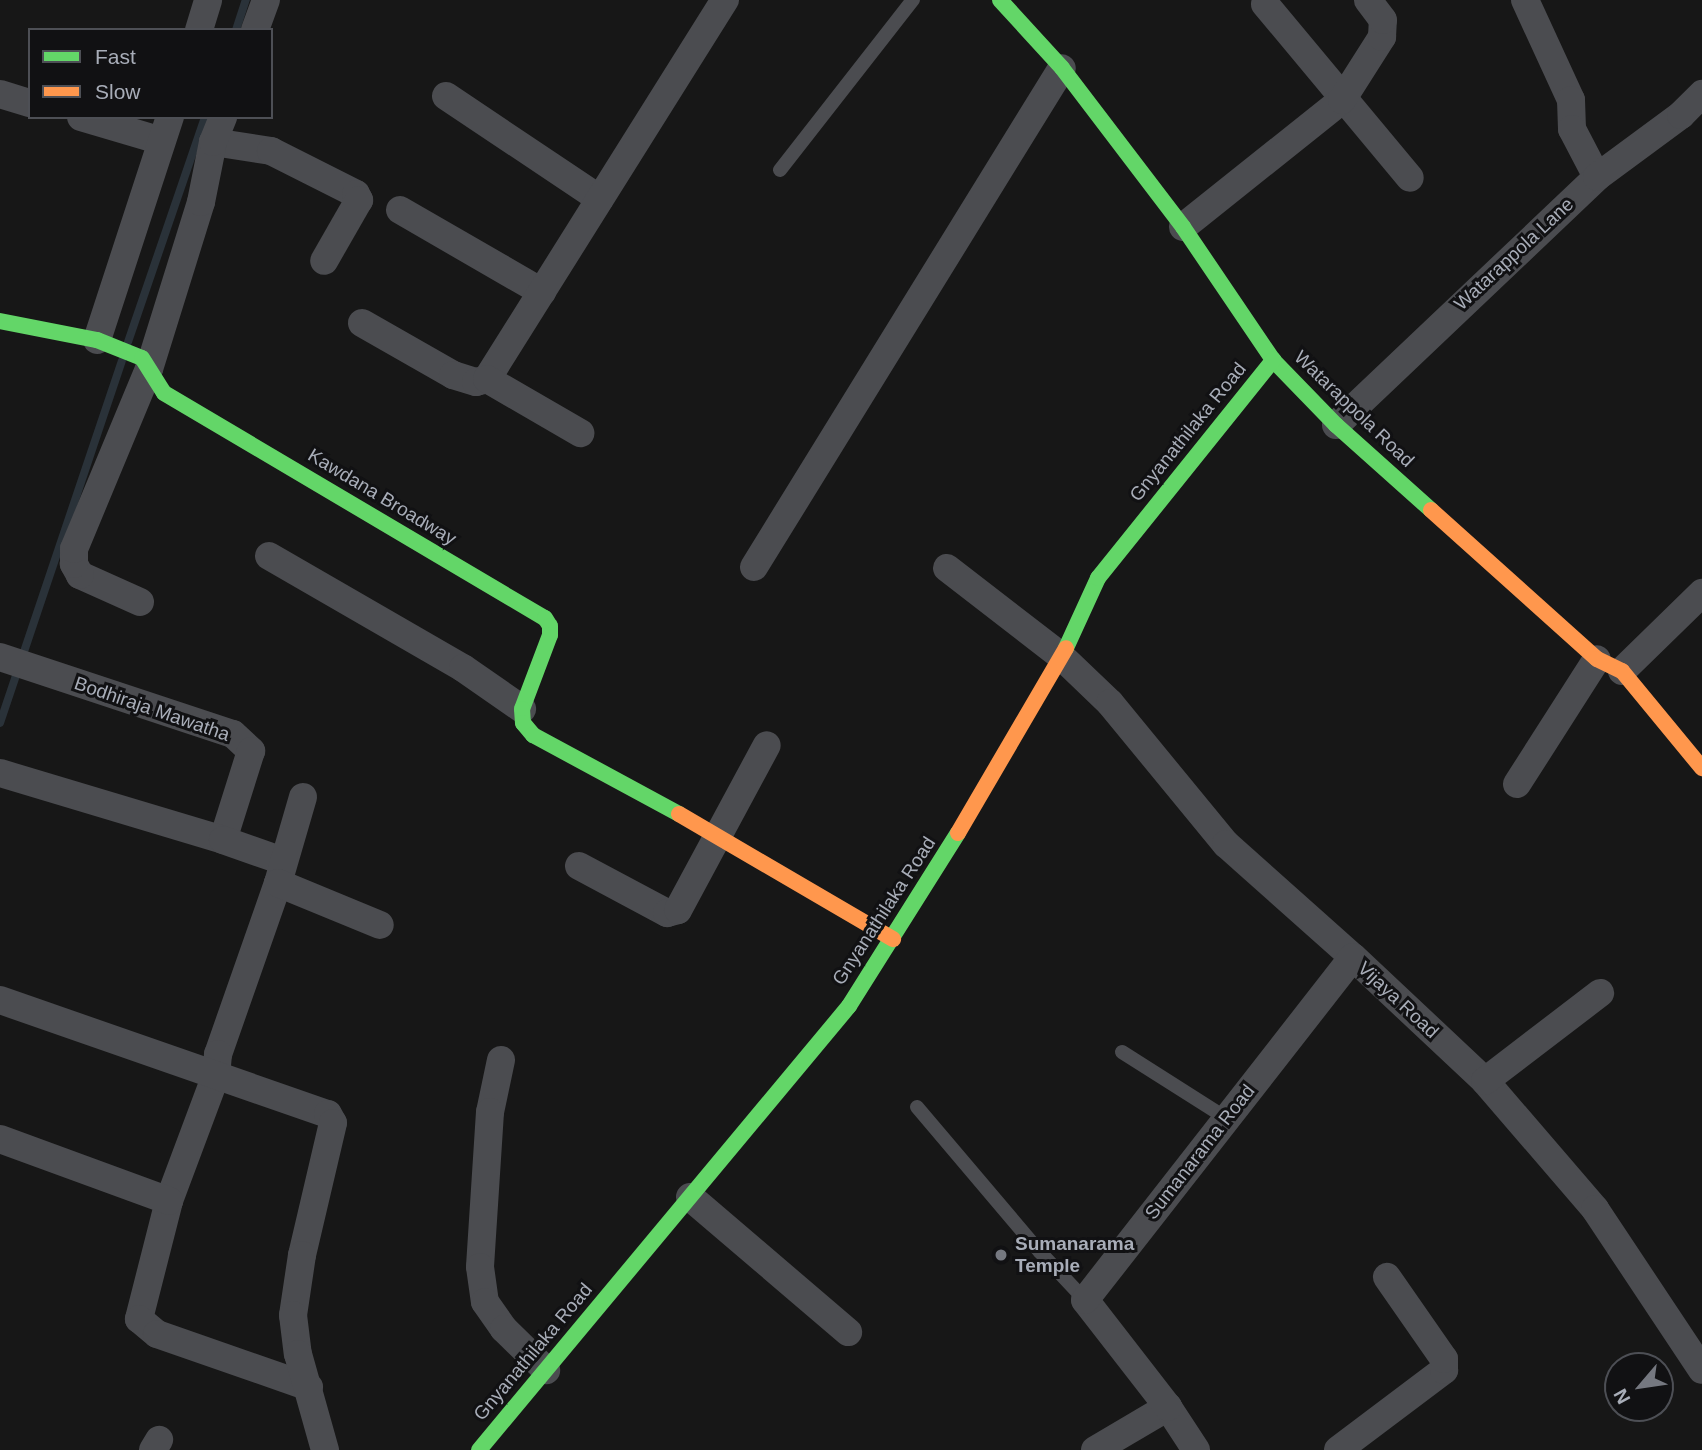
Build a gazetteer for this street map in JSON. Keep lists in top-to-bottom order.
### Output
{
  "streets": {
    "street": [
      "Watarappola Lane",
      "Watarappola Road",
      "Gnyanathilaka Road",
      "Kawdana Broadway",
      "Bodhiraja Mawatha",
      "Vijaya Road",
      "Sumanarama Road"
    ]
  },
  "crossings": [
    ["Watarappola Lane", "Watarappola Road"],
    ["Watarappola Road", "Gnyanathilaka Road"],
    ["Gnyanathilaka Road", "Vijaya Road"],
    ["Vijaya Road", "Sumanarama Road"]
  ],
  "places": ["Sumanarama Temple"],
  "legend": ["Fast", "Slow"],
  "north": "bottom left"
}
